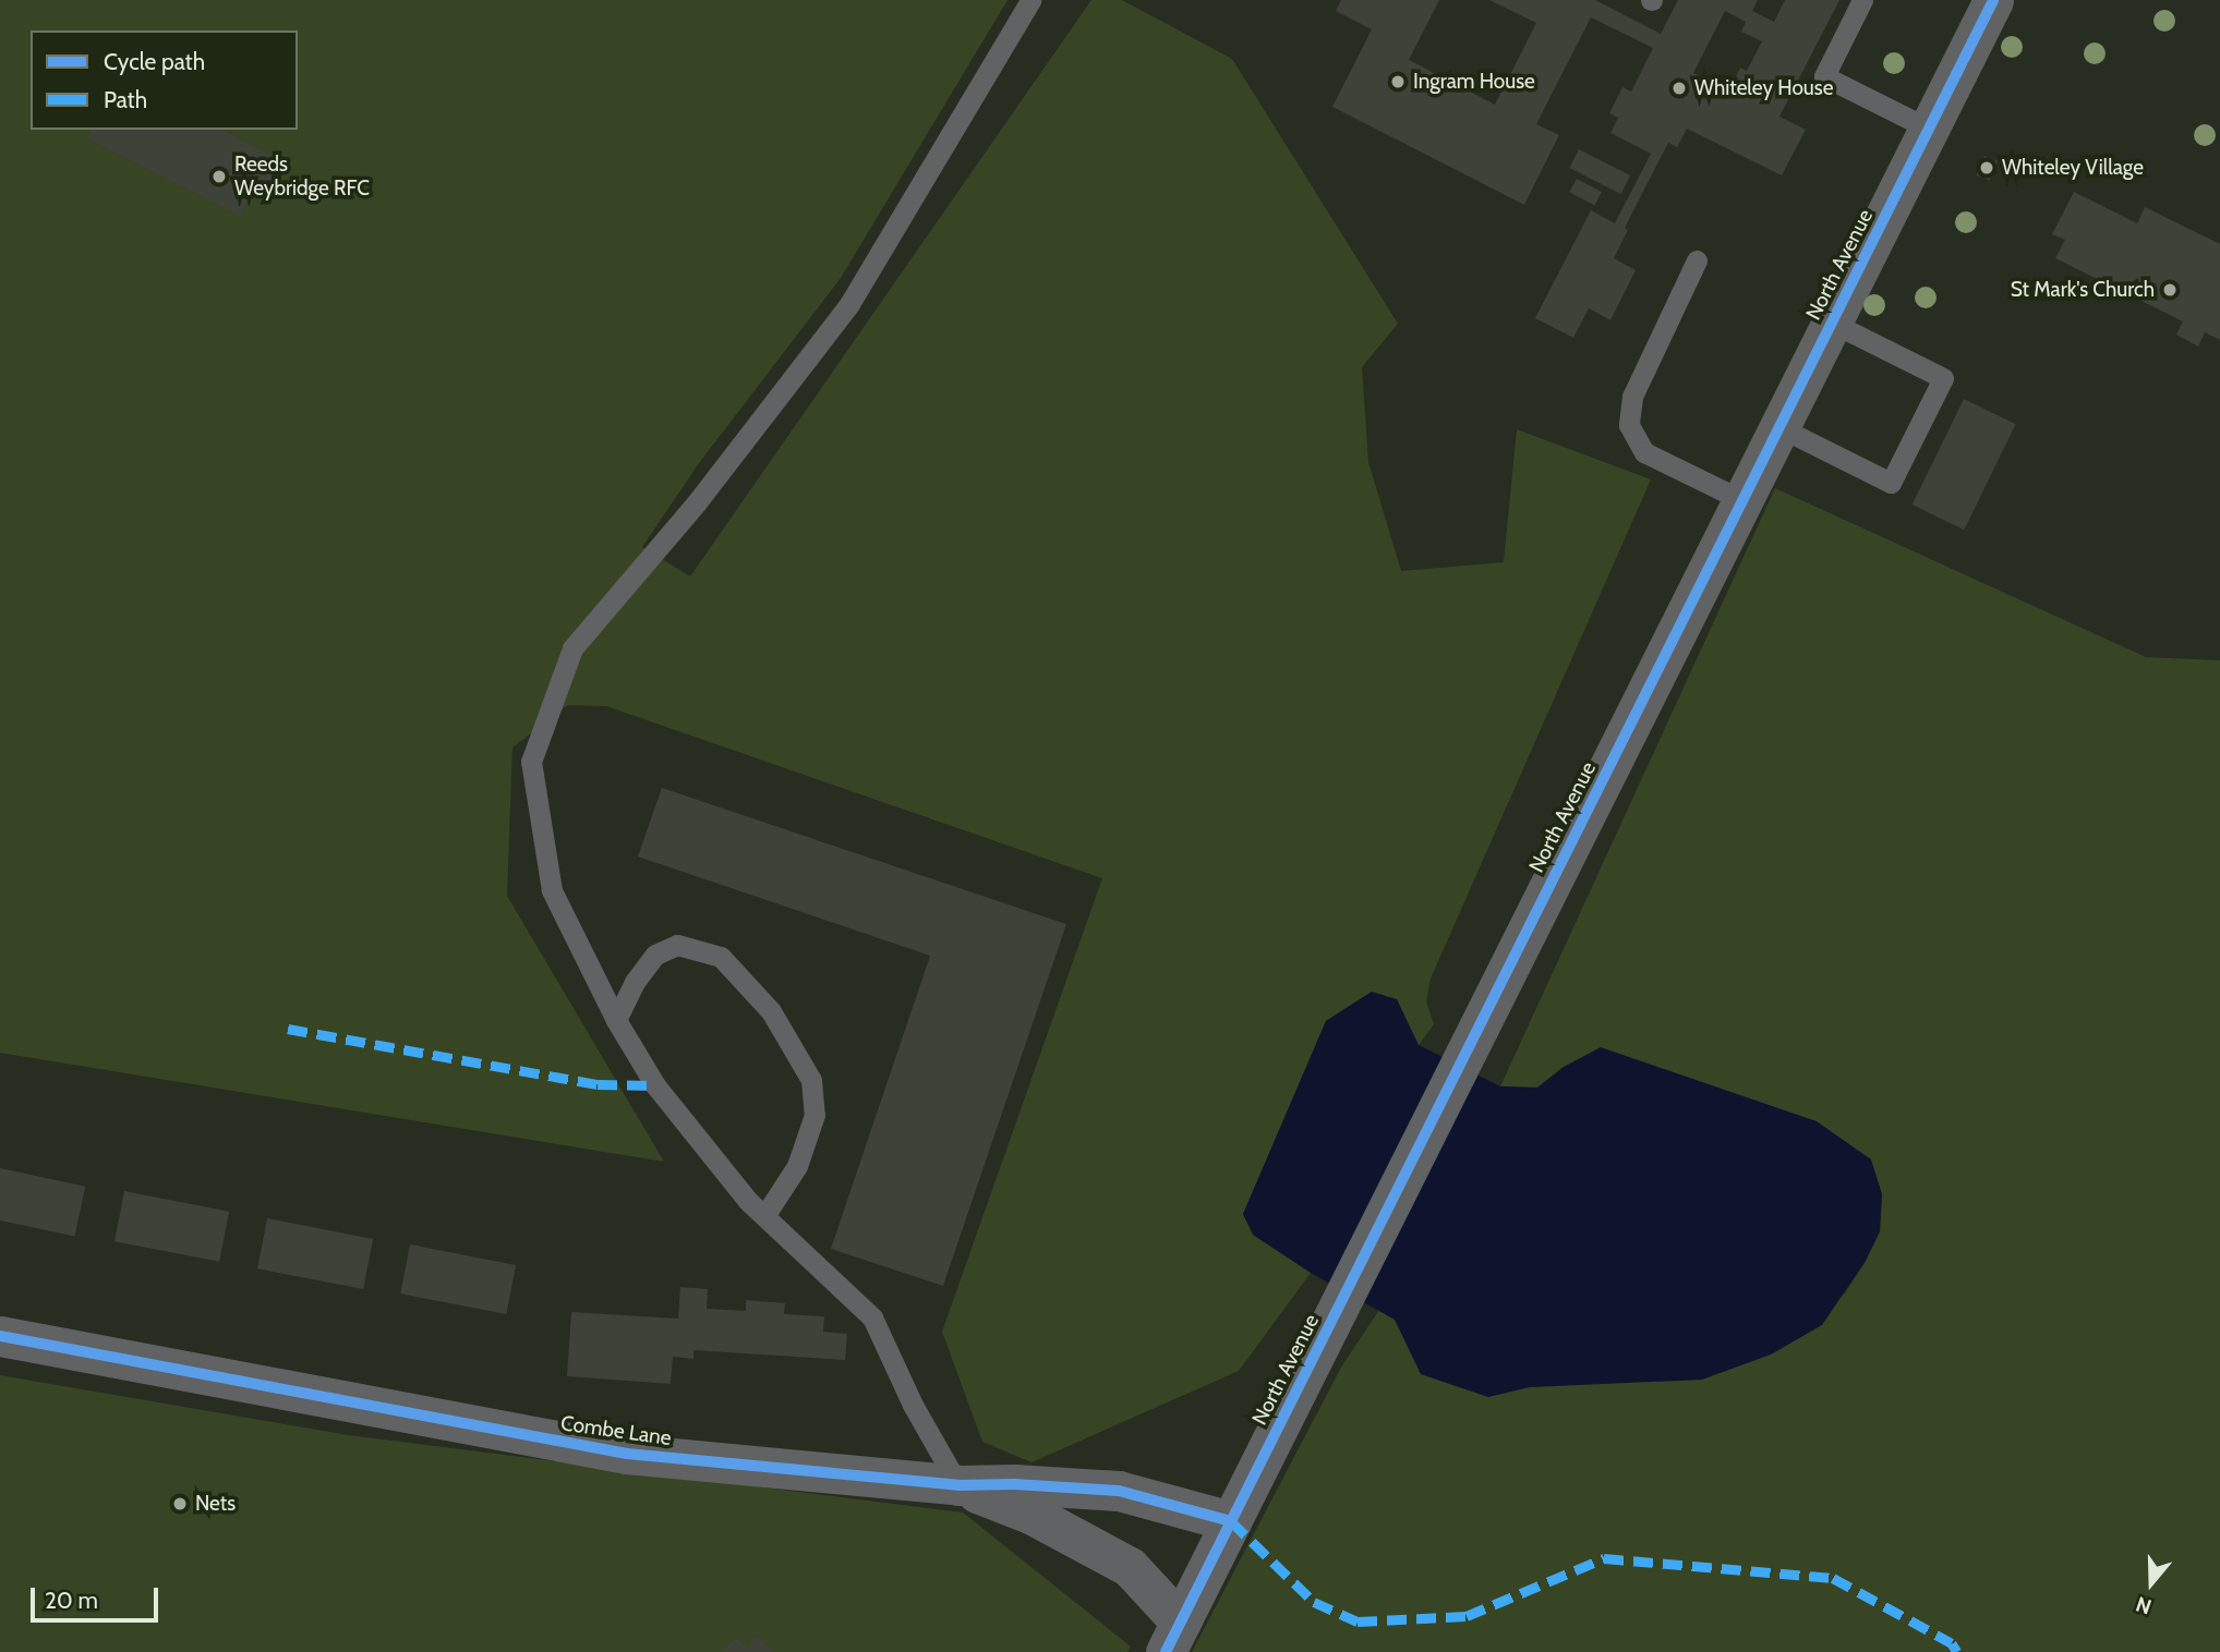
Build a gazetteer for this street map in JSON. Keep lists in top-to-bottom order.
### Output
{
  "streets": {
    "street": ["North Avenue", "Combe Lane"]
  },
  "crossings": [
    ["North Avenue", "Combe Lane"]
  ],
  "places": [
    "Ingram House",
    "Whiteley House",
    "Whiteley Village",
    "Reeds Weybridge RFC",
    "St Mark's Church",
    "Nets"
  ],
  "legend": ["Cycle path", "Path"],
  "scale_bar": "20 m",
  "north": "bottom"
}
